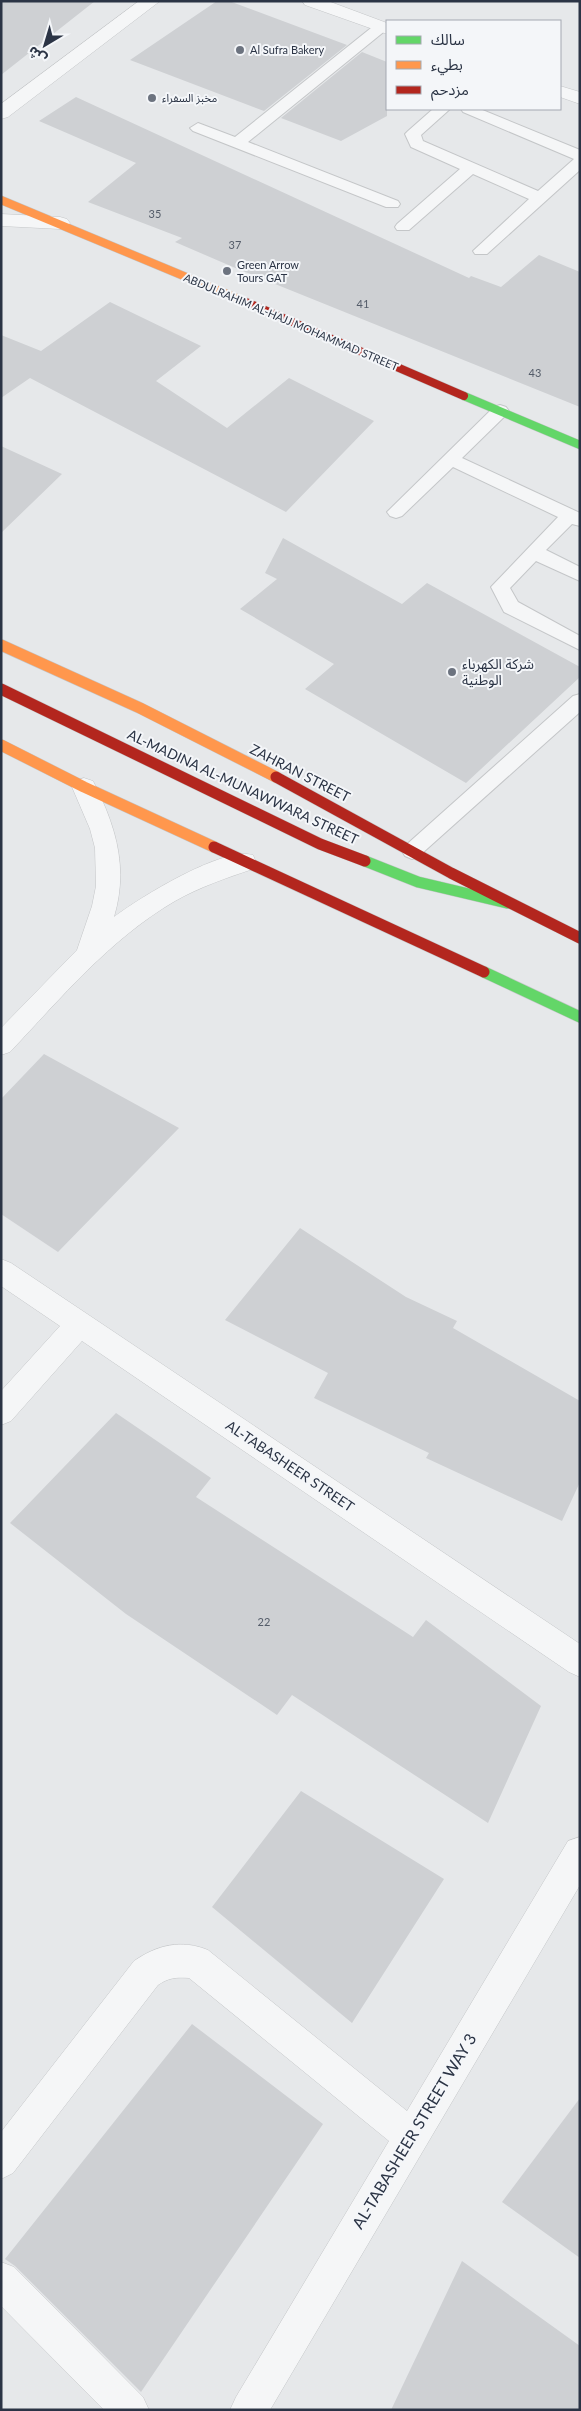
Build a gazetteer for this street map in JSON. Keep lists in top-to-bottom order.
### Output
{
  "streets": {
    "main road": ["ABDULRAHIM AL-HAJJ MOHAMMAD STREET", "ZAHRAN STREET", "AL-MADINA AL-MUNAWWARA STREET"],
    "street": ["AL-TABASHEER STREET", "AL-TABASHEER STREET WAY 3"]
  },
  "crossings": [
    ["ZAHRAN STREET", "AL-MADINA AL-MUNAWWARA STREET"]
  ],
  "places": [
    "Al Sufra Bakery",
    "مخبز السفراء",
    "Green Arrow Tours GAT",
    "شركة الكهرباء الوطنية"
  ],
  "house_numbers": [
    "35",
    "37",
    "41",
    "43",
    "22"
  ],
  "legend": ["سالك", "بطيء", "مزدحم"],
  "north": "bottom left"
}
